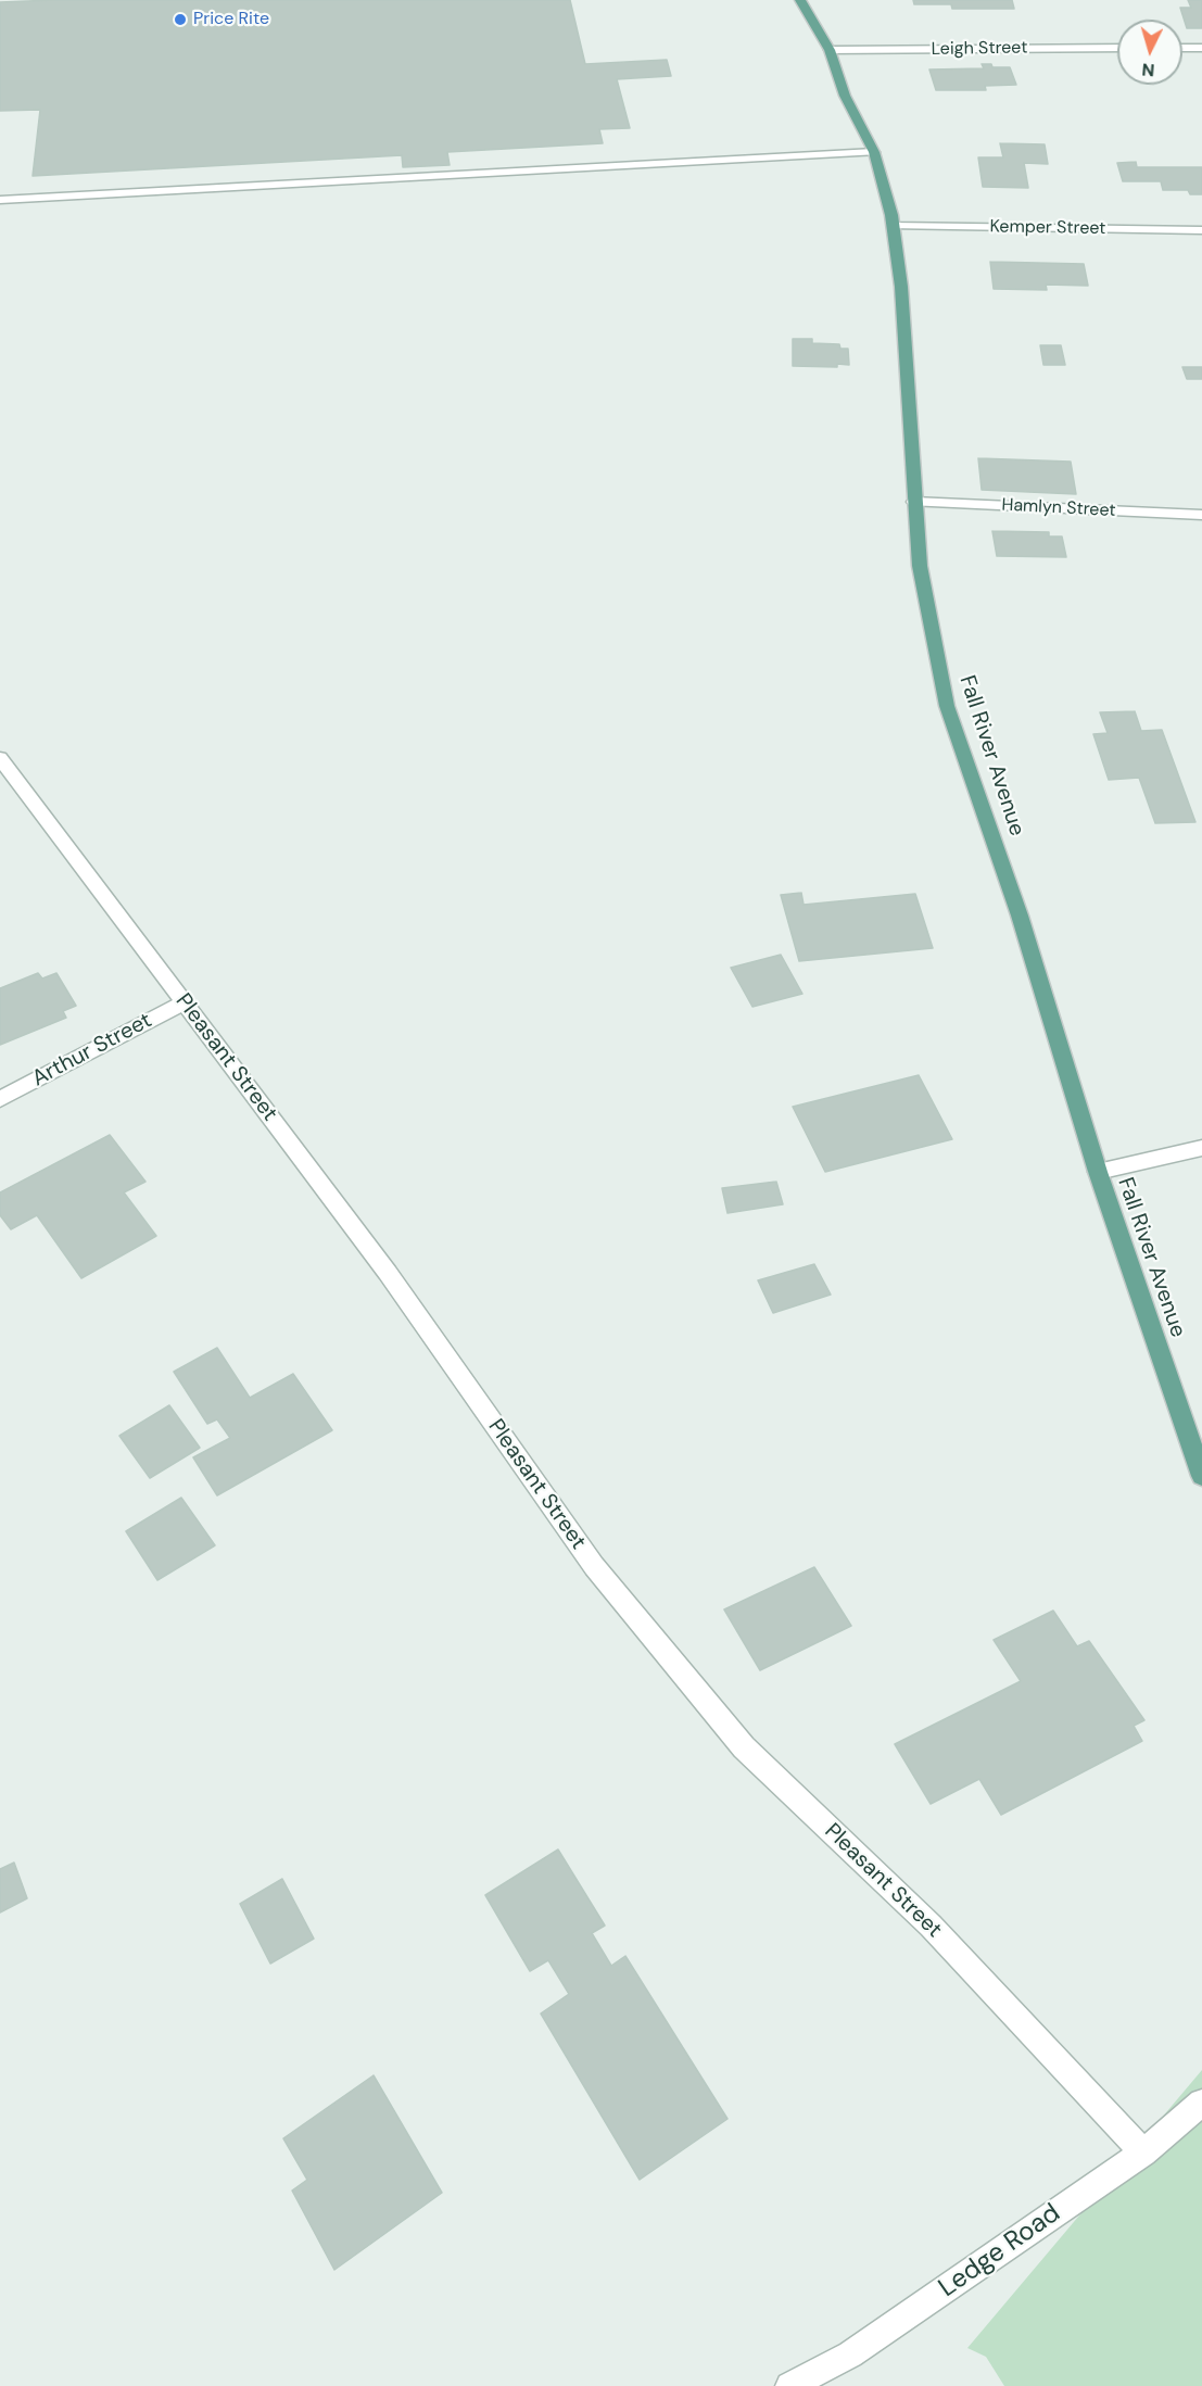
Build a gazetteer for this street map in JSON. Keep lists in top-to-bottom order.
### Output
{
  "streets": {
    "main road": ["Fall River Avenue"],
    "street": [
      "Leigh Street",
      "Kemper Street",
      "Hamlyn Street",
      "Arthur Street",
      "Pleasant Street",
      "Ledge Road"
    ]
  },
  "crossings": [
    ["Leigh Street", "Fall River Avenue"],
    ["Kemper Street", "Fall River Avenue"],
    ["Hamlyn Street", "Fall River Avenue"],
    ["Arthur Street", "Pleasant Street"],
    ["Pleasant Street", "Ledge Road"]
  ],
  "places": ["Price Rite"],
  "north": "bottom"
}
